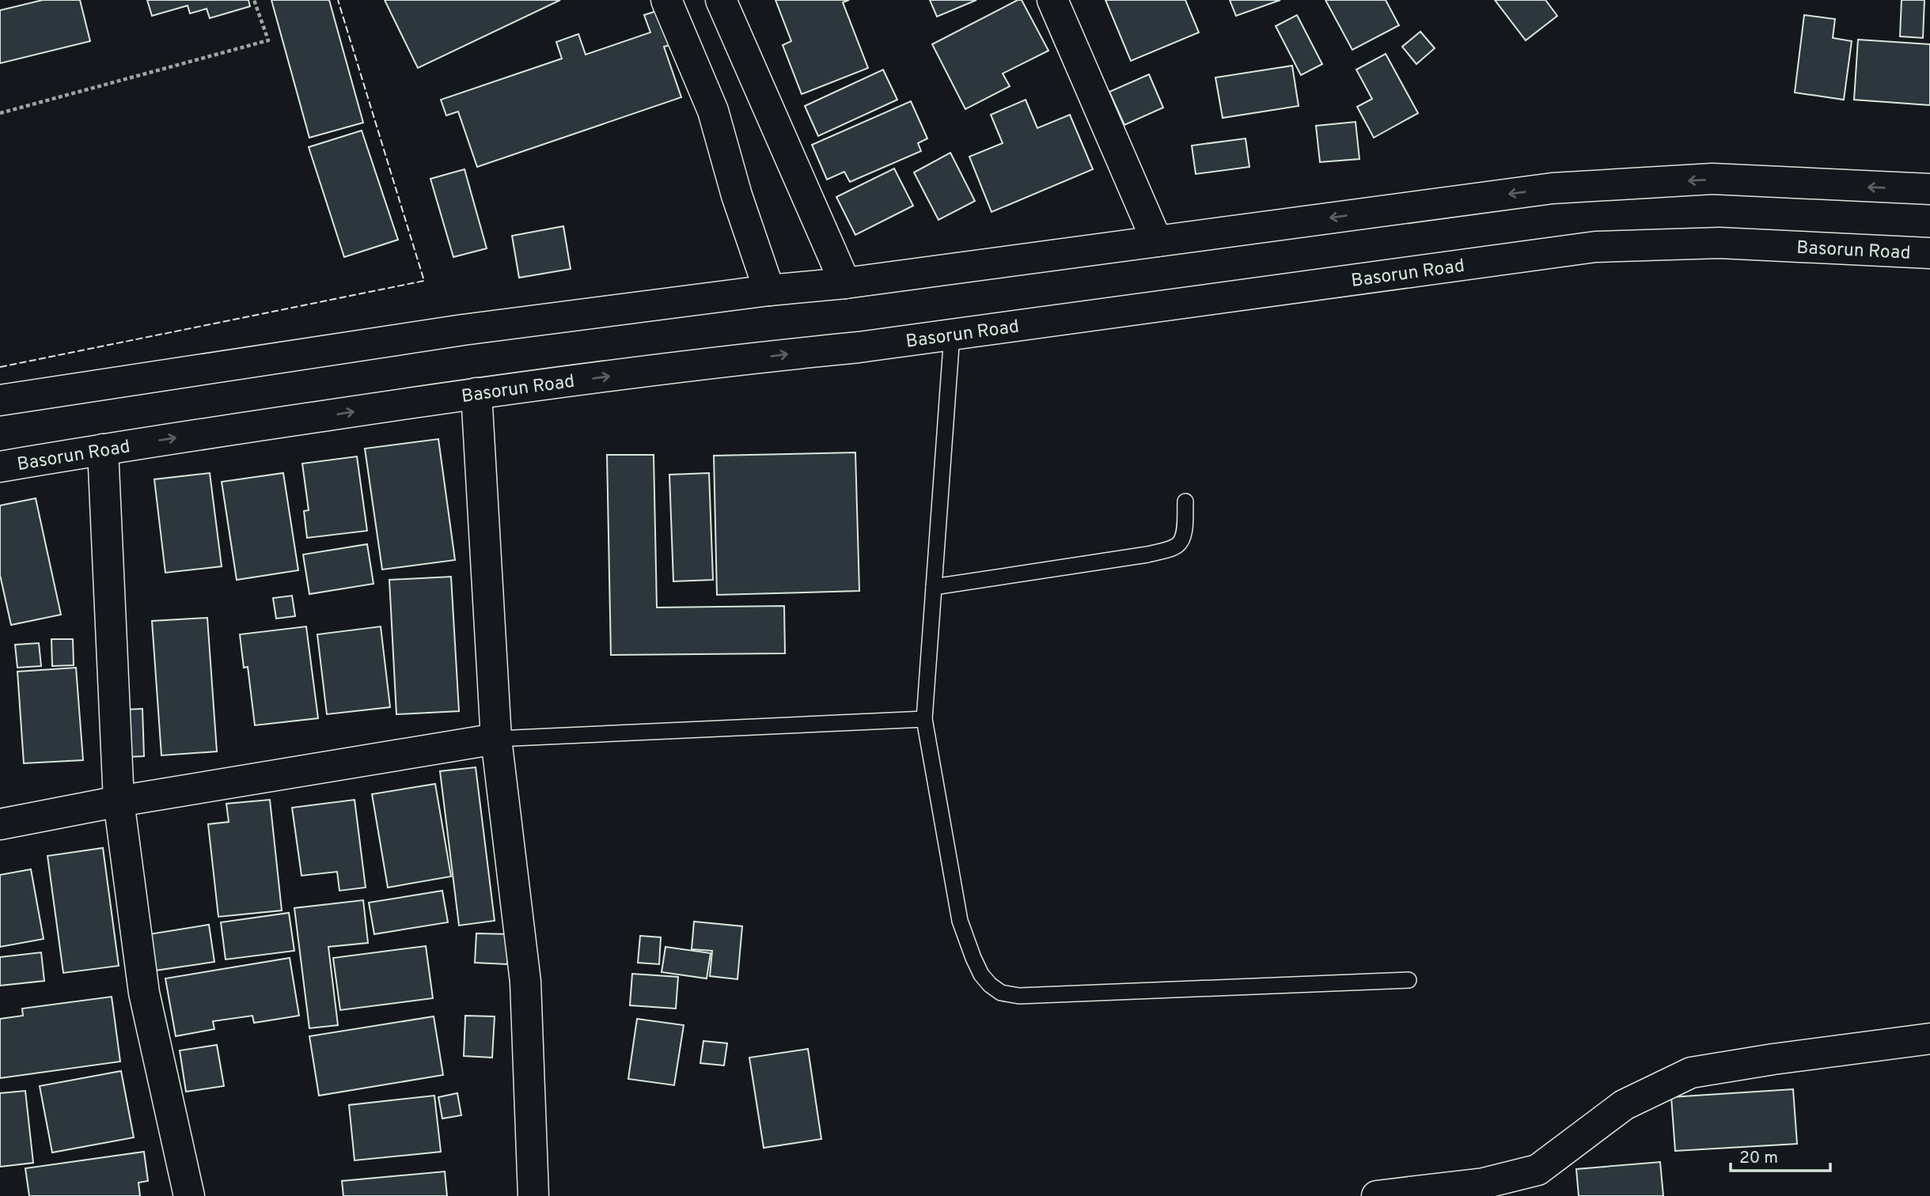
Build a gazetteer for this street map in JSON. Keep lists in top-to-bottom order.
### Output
{
  "streets": {
    "main road": ["Basorun Road"]
  },
  "scale_bar": "20 m"
}
